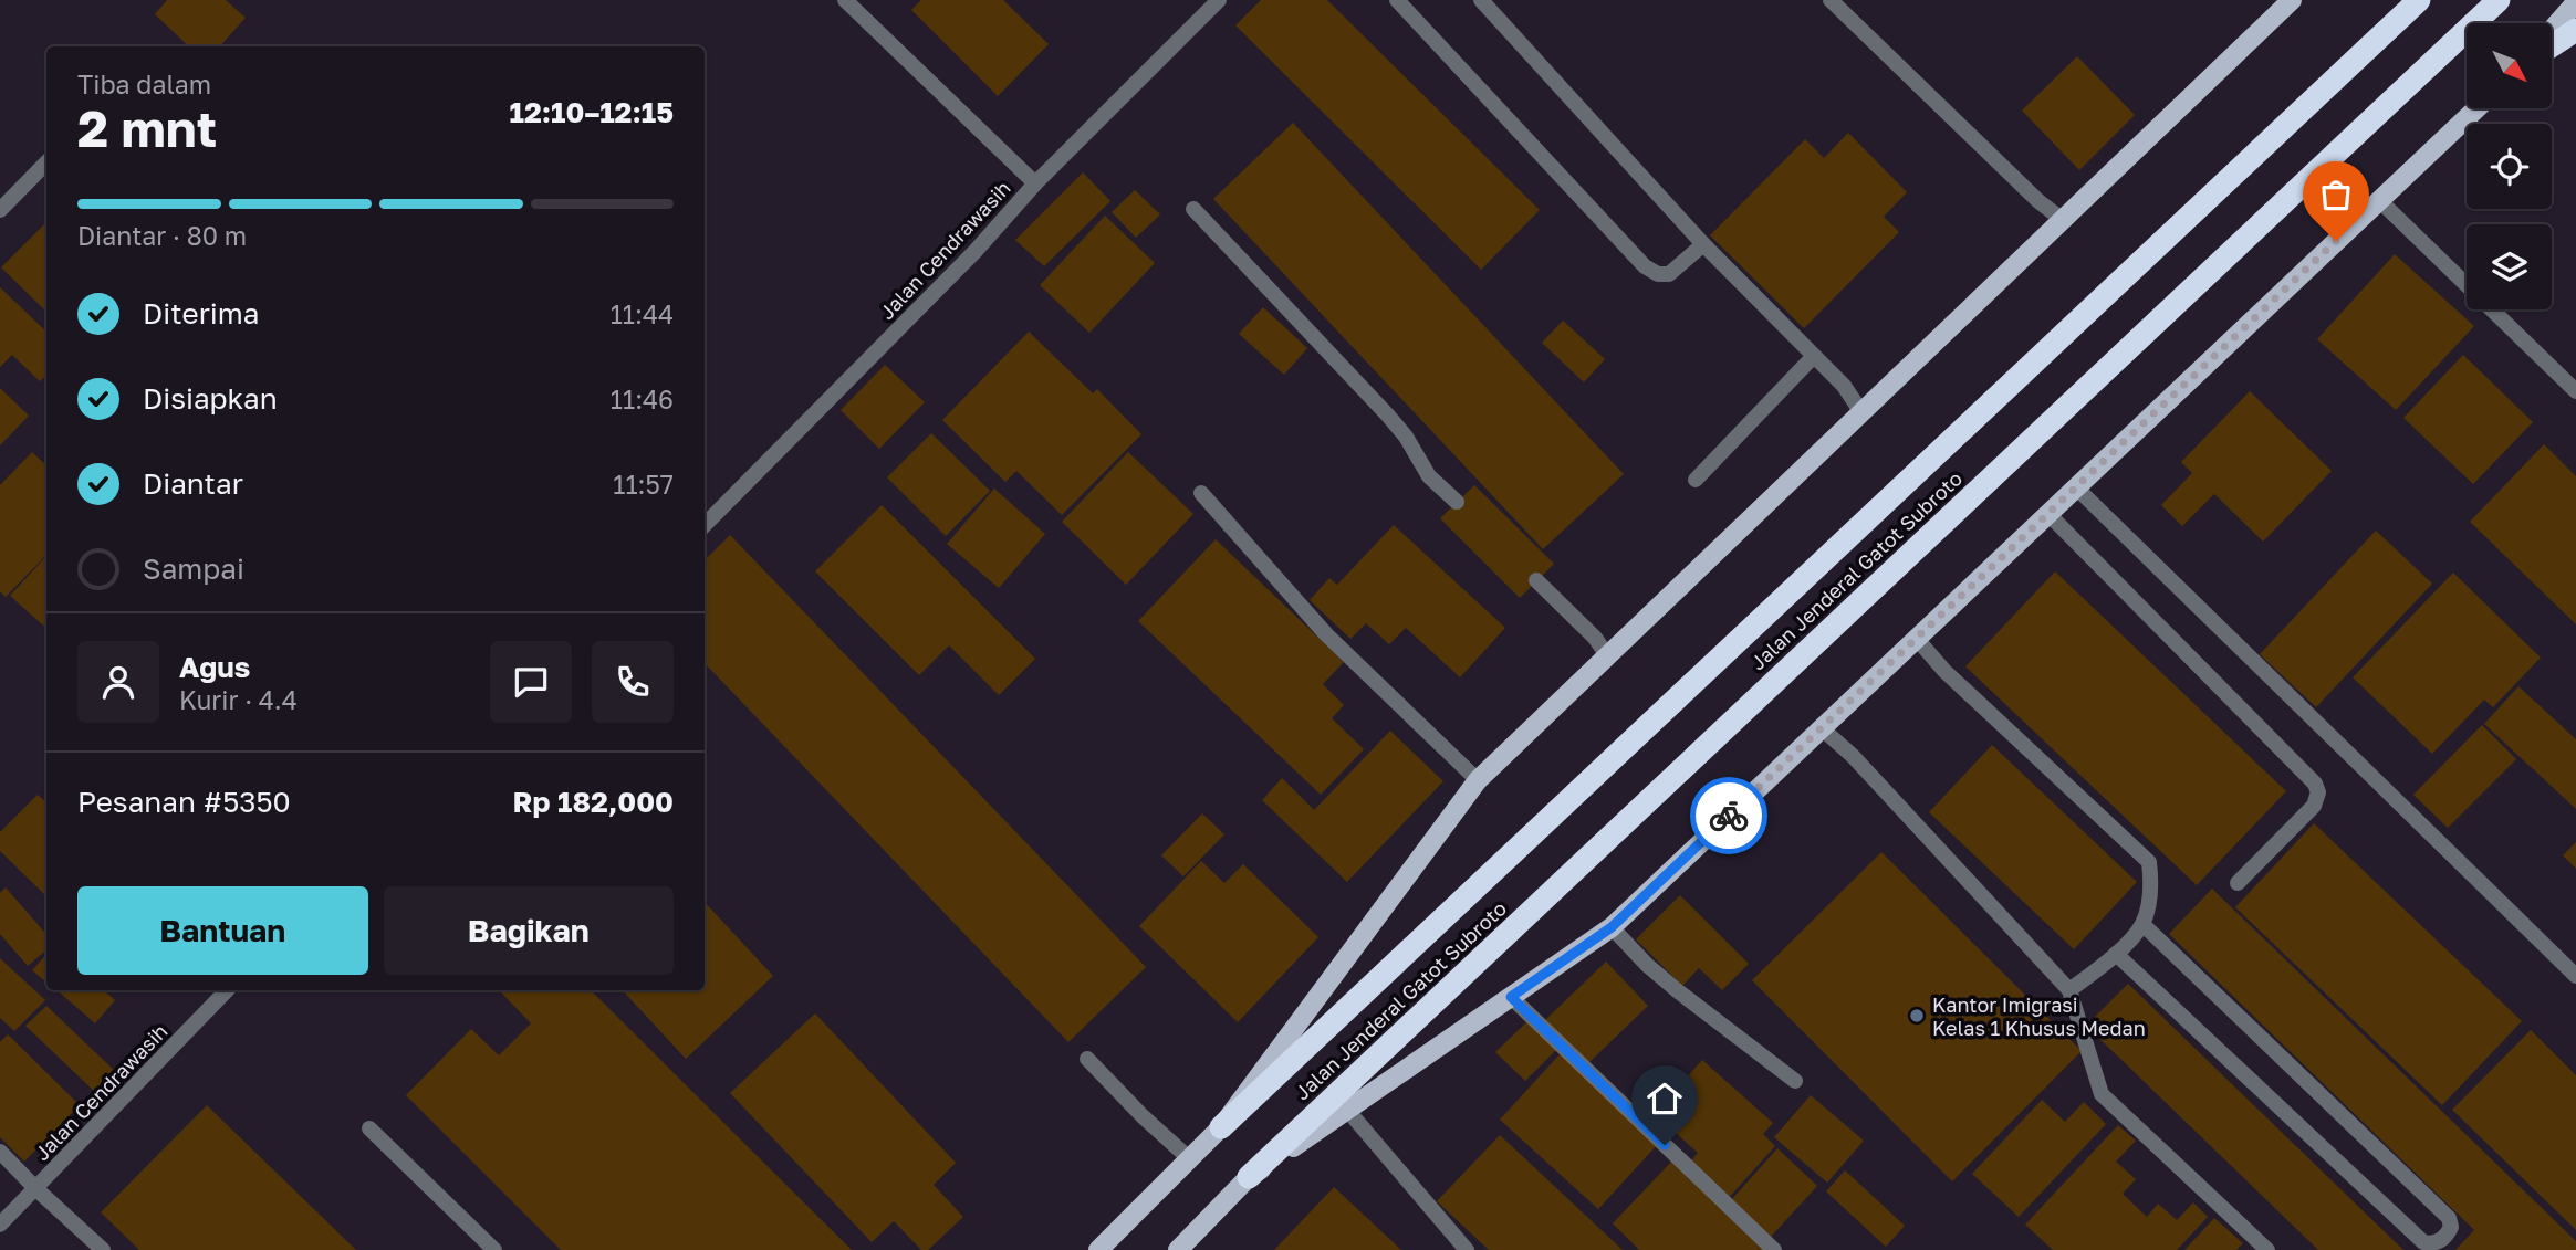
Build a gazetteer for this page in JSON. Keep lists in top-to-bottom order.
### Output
{
  "streets": {
    "highway": ["Jalan Jenderal Gatot Subroto"],
    "street": ["Jalan Cendrawasih"]
  },
  "places": ["Kantor Imigrasi Kelas 1 Khusus Medan"],
  "north": "bottom right",
  "page": {
    "heading": ["2 mnt", "Tiba dalam", "12:10–12:15"],
    "panel": [
      "Agus",
      "Kurir · 4.4",
      "Pesanan #5350",
      "Rp 182,000"
    ],
    "bar": "Diantar · 80 m",
    "list": [
      ["Diterima", "11:44"],
      ["Disiapkan", "11:46"],
      ["Diantar", "11:57"],
      "Sampai"
    ],
    "buttons": ["Bantuan", "Bagikan"]
  }
}
